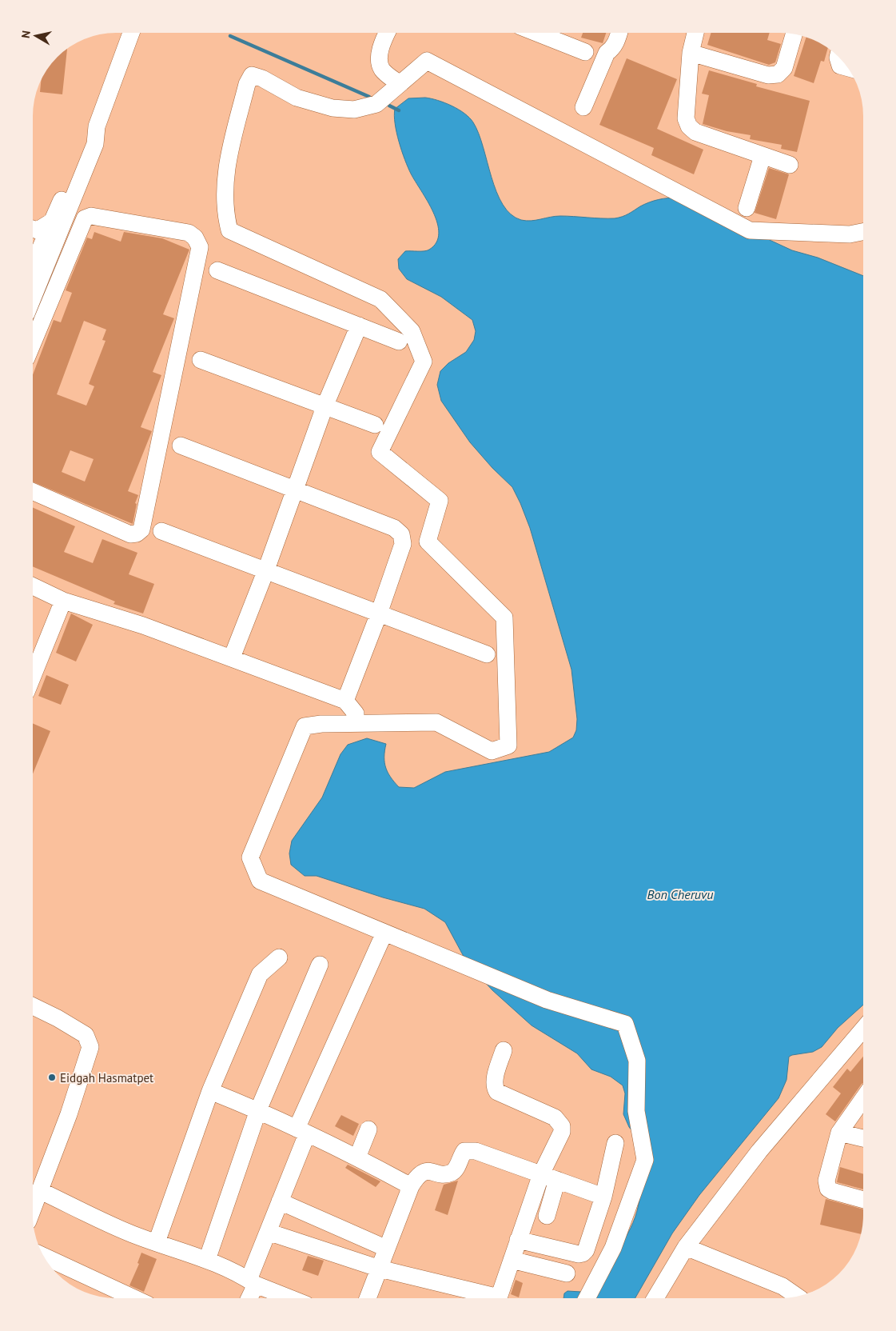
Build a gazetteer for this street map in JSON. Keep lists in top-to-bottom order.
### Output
{
  "water": ["Bon Cheruvu"],
  "places": ["Eidgah Hasmatpet"],
  "north": "left"
}
